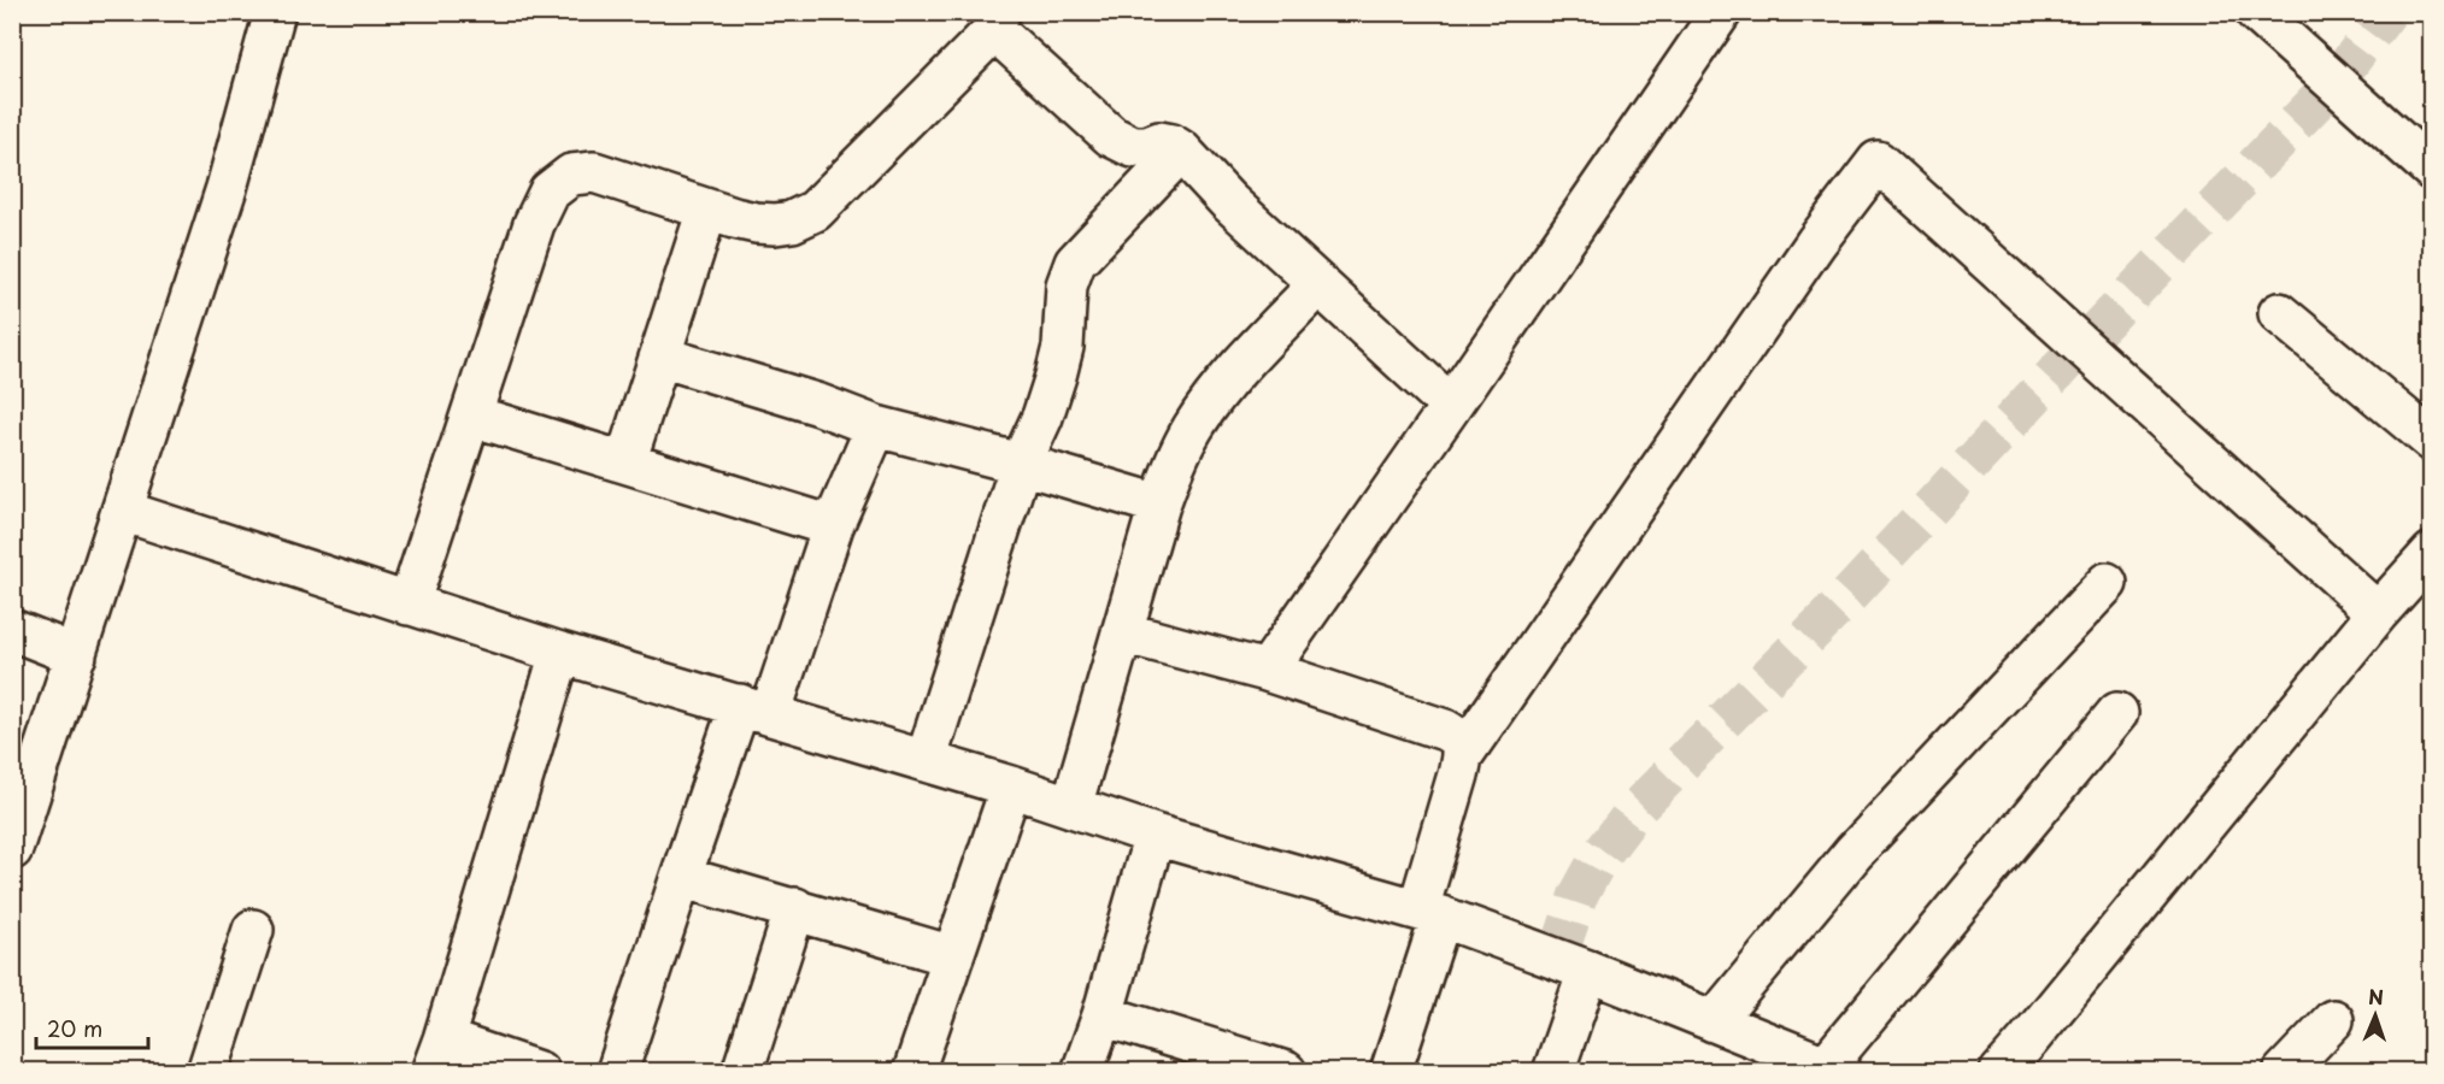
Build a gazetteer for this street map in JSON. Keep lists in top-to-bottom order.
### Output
{
  "scale_bar": "20 m",
  "north": "top"
}
